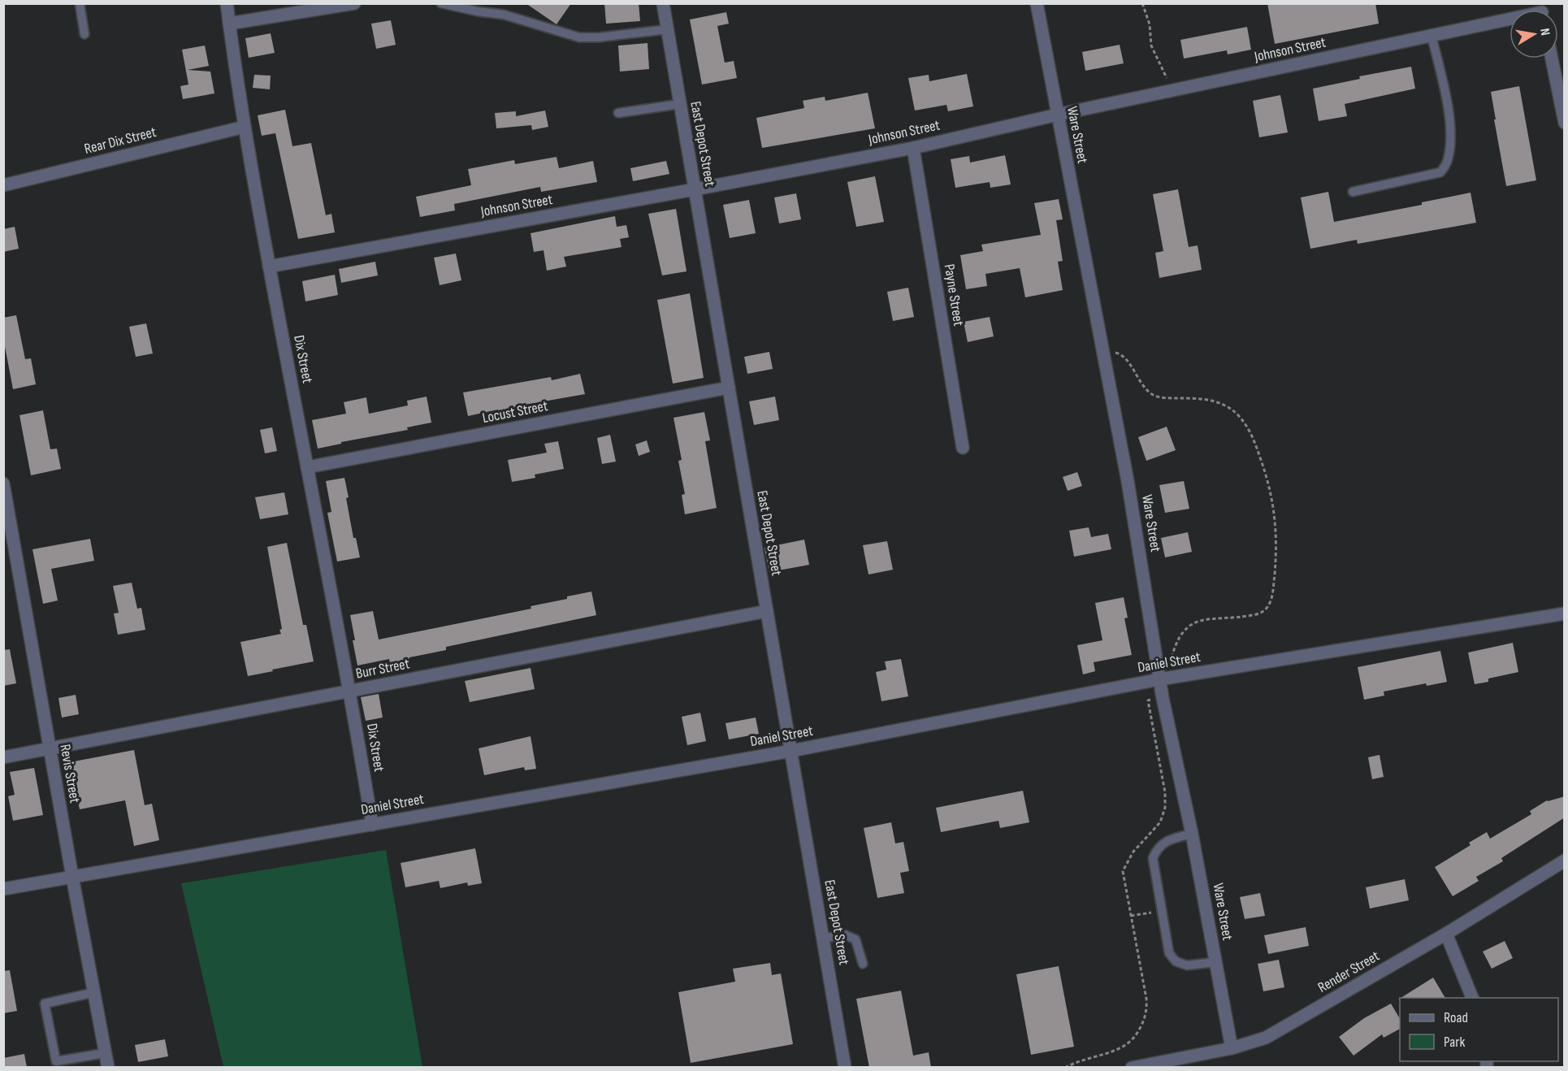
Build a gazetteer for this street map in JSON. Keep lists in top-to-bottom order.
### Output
{
  "streets": {
    "street": [
      "Johnson Street",
      "Ware Street",
      "Rear Dix Street",
      "East Depot Street",
      "Payne Street",
      "Dix Street",
      "Locust Street",
      "Daniel Street",
      "Burr Street",
      "Revis Street",
      "Render Street"
    ]
  },
  "crossings": [
    ["Johnson Street", "Ware Street"],
    ["Johnson Street", "East Depot Street"],
    ["Johnson Street", "Payne Street"],
    ["Johnson Street", "Dix Street"],
    ["Ware Street", "Daniel Street"],
    ["Ware Street", "Render Street"],
    ["Rear Dix Street", "Dix Street"],
    ["East Depot Street", "Locust Street"],
    ["East Depot Street", "Daniel Street"],
    ["East Depot Street", "Burr Street"],
    ["Dix Street", "Locust Street"],
    ["Dix Street", "Daniel Street"],
    ["Dix Street", "Burr Street"],
    ["Daniel Street", "Revis Street"],
    ["Burr Street", "Revis Street"]
  ],
  "legend": ["Road", "Park"],
  "north": "right"
}
